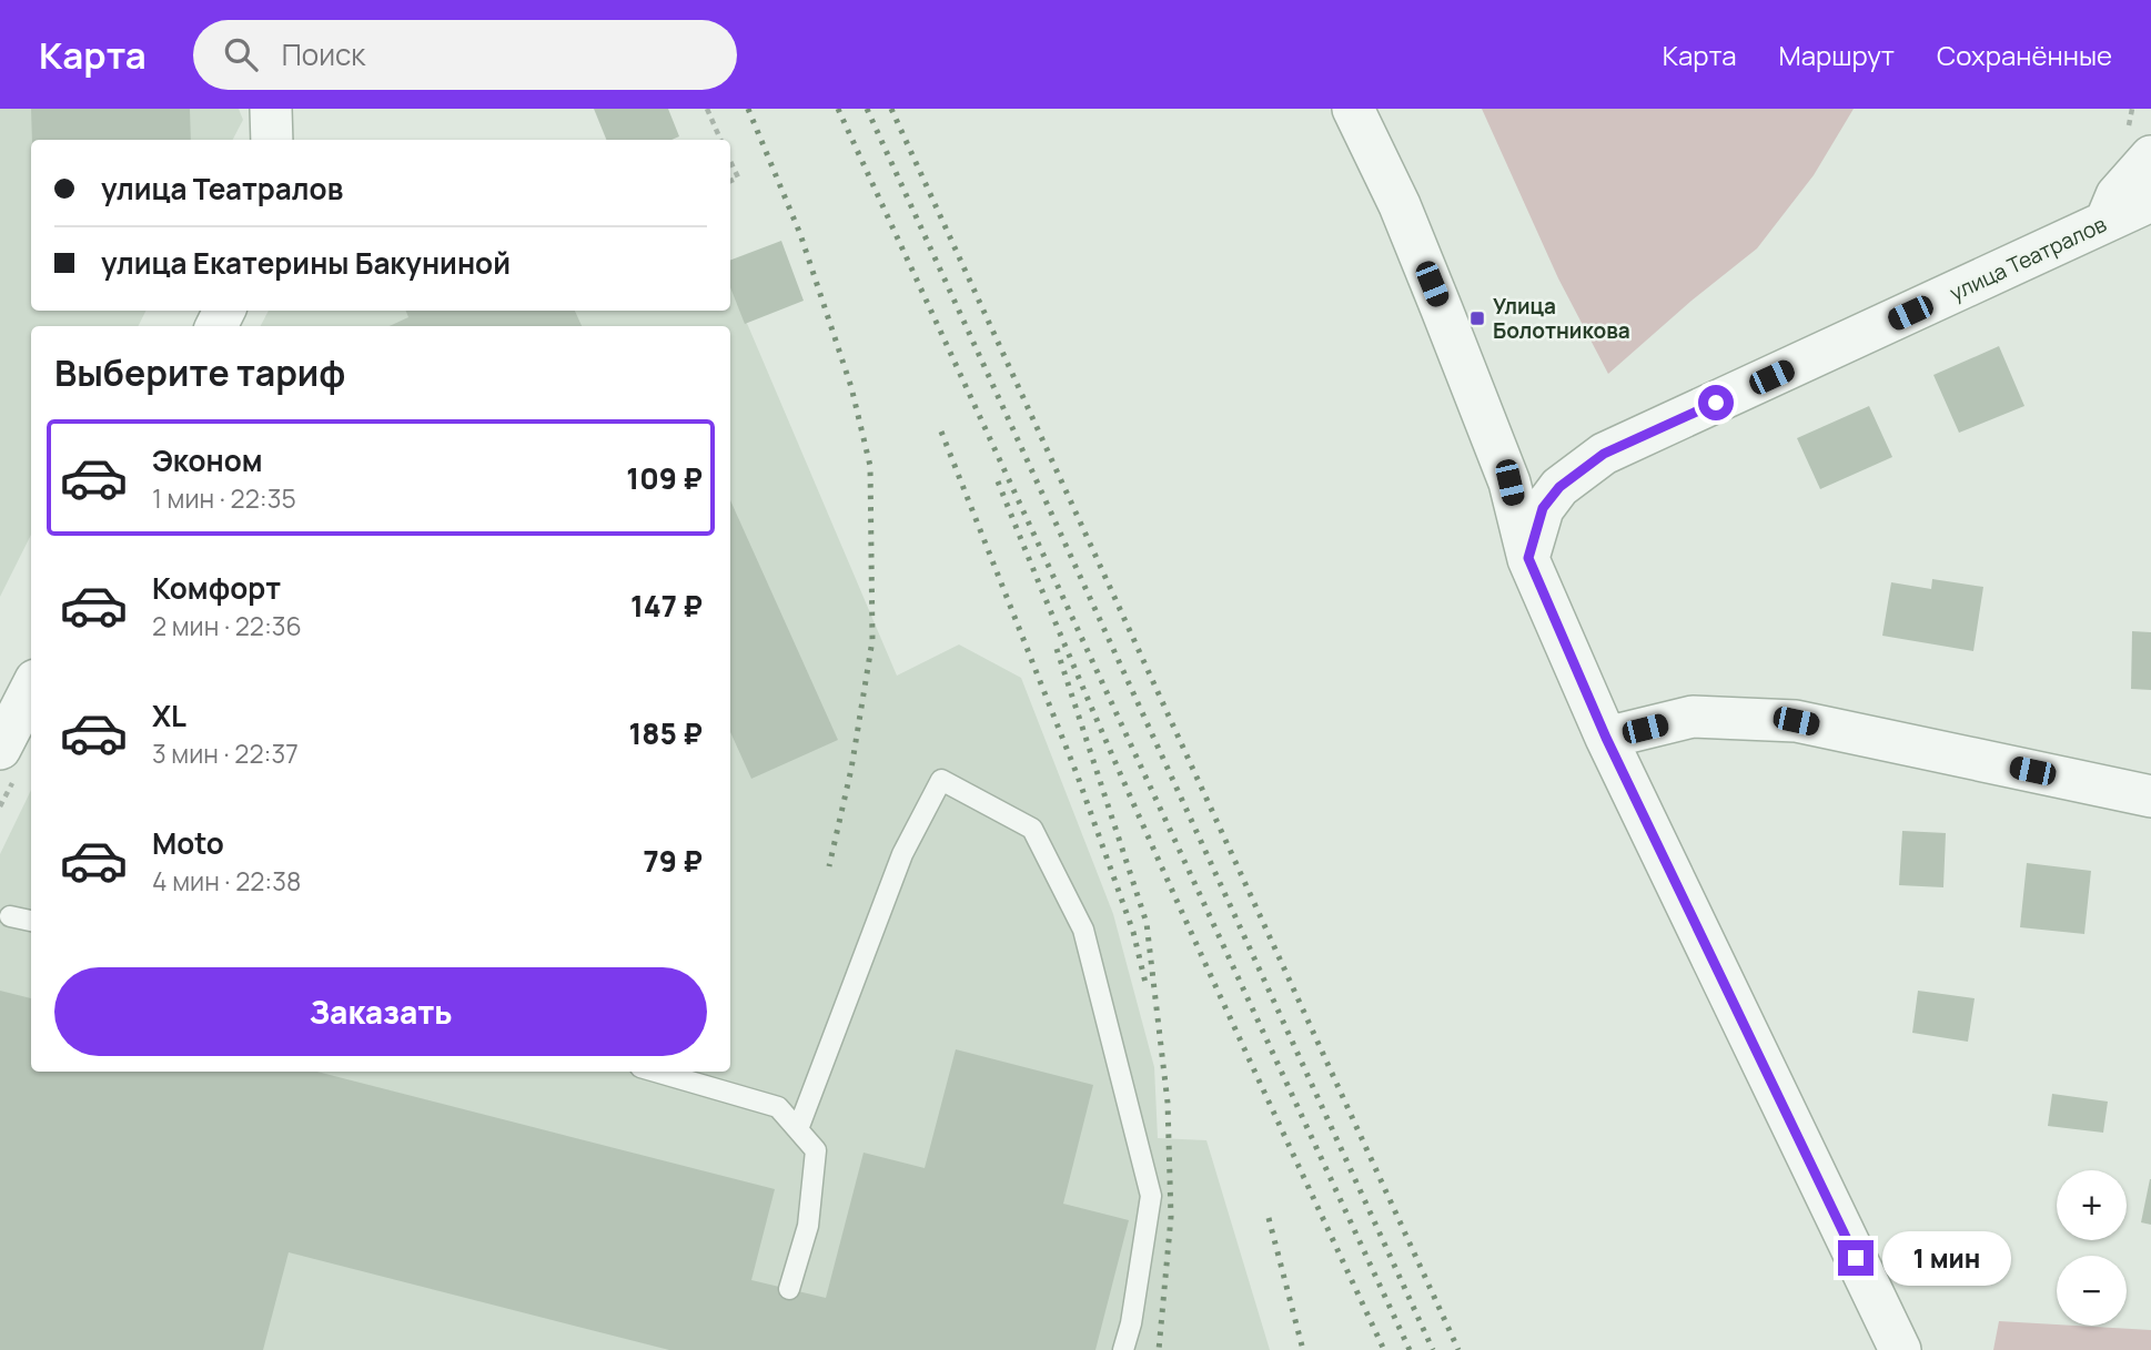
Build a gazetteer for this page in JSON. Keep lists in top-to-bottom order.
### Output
{
  "streets": {
    "street": ["улица Театралов"]
  },
  "places": {
    "transit": ["Улица Болотникова"]
  },
  "page": {
    "header": "Карта",
    "search": "Поиск",
    "nav": ["Карта", "Маршрут", "Сохранённые"],
    "banner": ["улица Театралов", "улица Екатерины Бакуниной"],
    "heading": "Выберите тариф",
    "list": [
      {
        "name": "Эконом",
        "note": "1 мин · 22:35",
        "value": "109 ₽"
      },
      {
        "name": "Комфорт",
        "note": "2 мин · 22:36",
        "value": "147 ₽"
      },
      {
        "name": "XL",
        "note": "3 мин · 22:37",
        "value": "185 ₽"
      },
      {
        "name": "Moto",
        "note": "4 мин · 22:38",
        "value": "79 ₽"
      }
    ],
    "buttons": "Заказать",
    "map_buttons": ["+", "−"],
    "bubble": "1 мин"
  }
}
